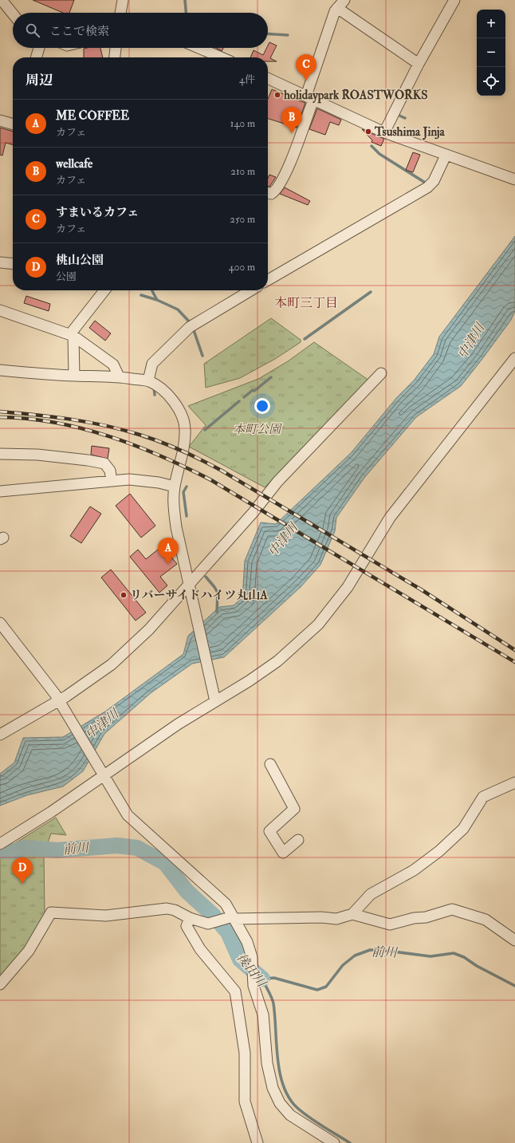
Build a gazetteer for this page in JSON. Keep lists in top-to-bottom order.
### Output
{
  "districts": ["本町三丁目"],
  "water": ["中津川", "前川", "後田川"],
  "parks": ["本町公園"],
  "places": ["holidaypark ROASTWORKS", "Tsushima Jinja", "リバーサイドハイツ丸山A"],
  "page": {
    "map_buttons": ["+", "−"],
    "search": "ここで検索",
    "pins": [
      "C",
      "B",
      "A",
      "D"
    ],
    "heading": ["周辺", "4件"],
    "list": [
      {
        "mark": "A",
        "name": "ME COFFEE",
        "note": "カフェ",
        "value": "140 m"
      },
      {
        "mark": "B",
        "name": "wellcafe",
        "note": "カフェ",
        "value": "210 m"
      },
      {
        "mark": "C",
        "name": "すまいるカフェ",
        "note": "カフェ",
        "value": "250 m"
      },
      {
        "mark": "D",
        "name": "桃山公園",
        "note": "公園",
        "value": "400 m"
      }
    ]
  }
}
